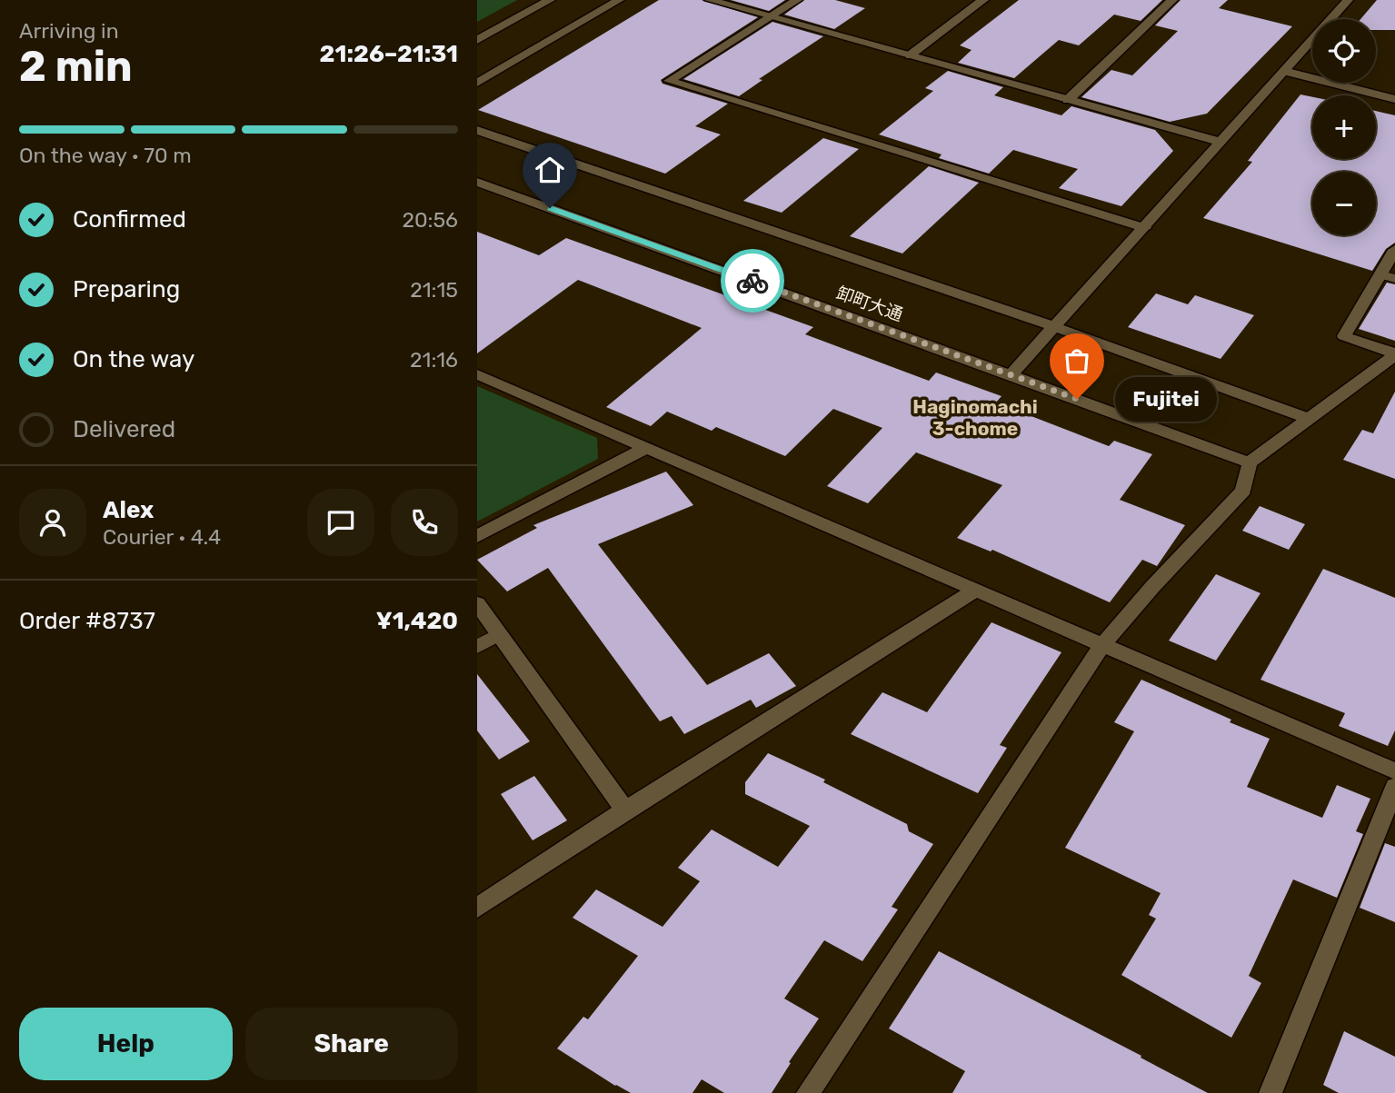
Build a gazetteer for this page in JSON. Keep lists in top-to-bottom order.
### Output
{
  "streets": {
    "street": ["卸町大通"]
  },
  "districts": ["Haginomachi 3-chome"],
  "places": ["Fujitei"],
  "page": {
    "heading": ["2 min", "Arriving in", "21:26–21:31"],
    "panel": [
      "Alex",
      "Courier · 4.4",
      "Order #8737",
      "¥1,420"
    ],
    "map_buttons": ["+", "−"],
    "bar": "On the way · 70 m",
    "list": [
      ["Confirmed", "20:56"],
      ["Preparing", "21:15"],
      ["On the way", "21:16"],
      "Delivered"
    ],
    "bubble": "Fujitei",
    "buttons": ["Help", "Share"]
  }
}
